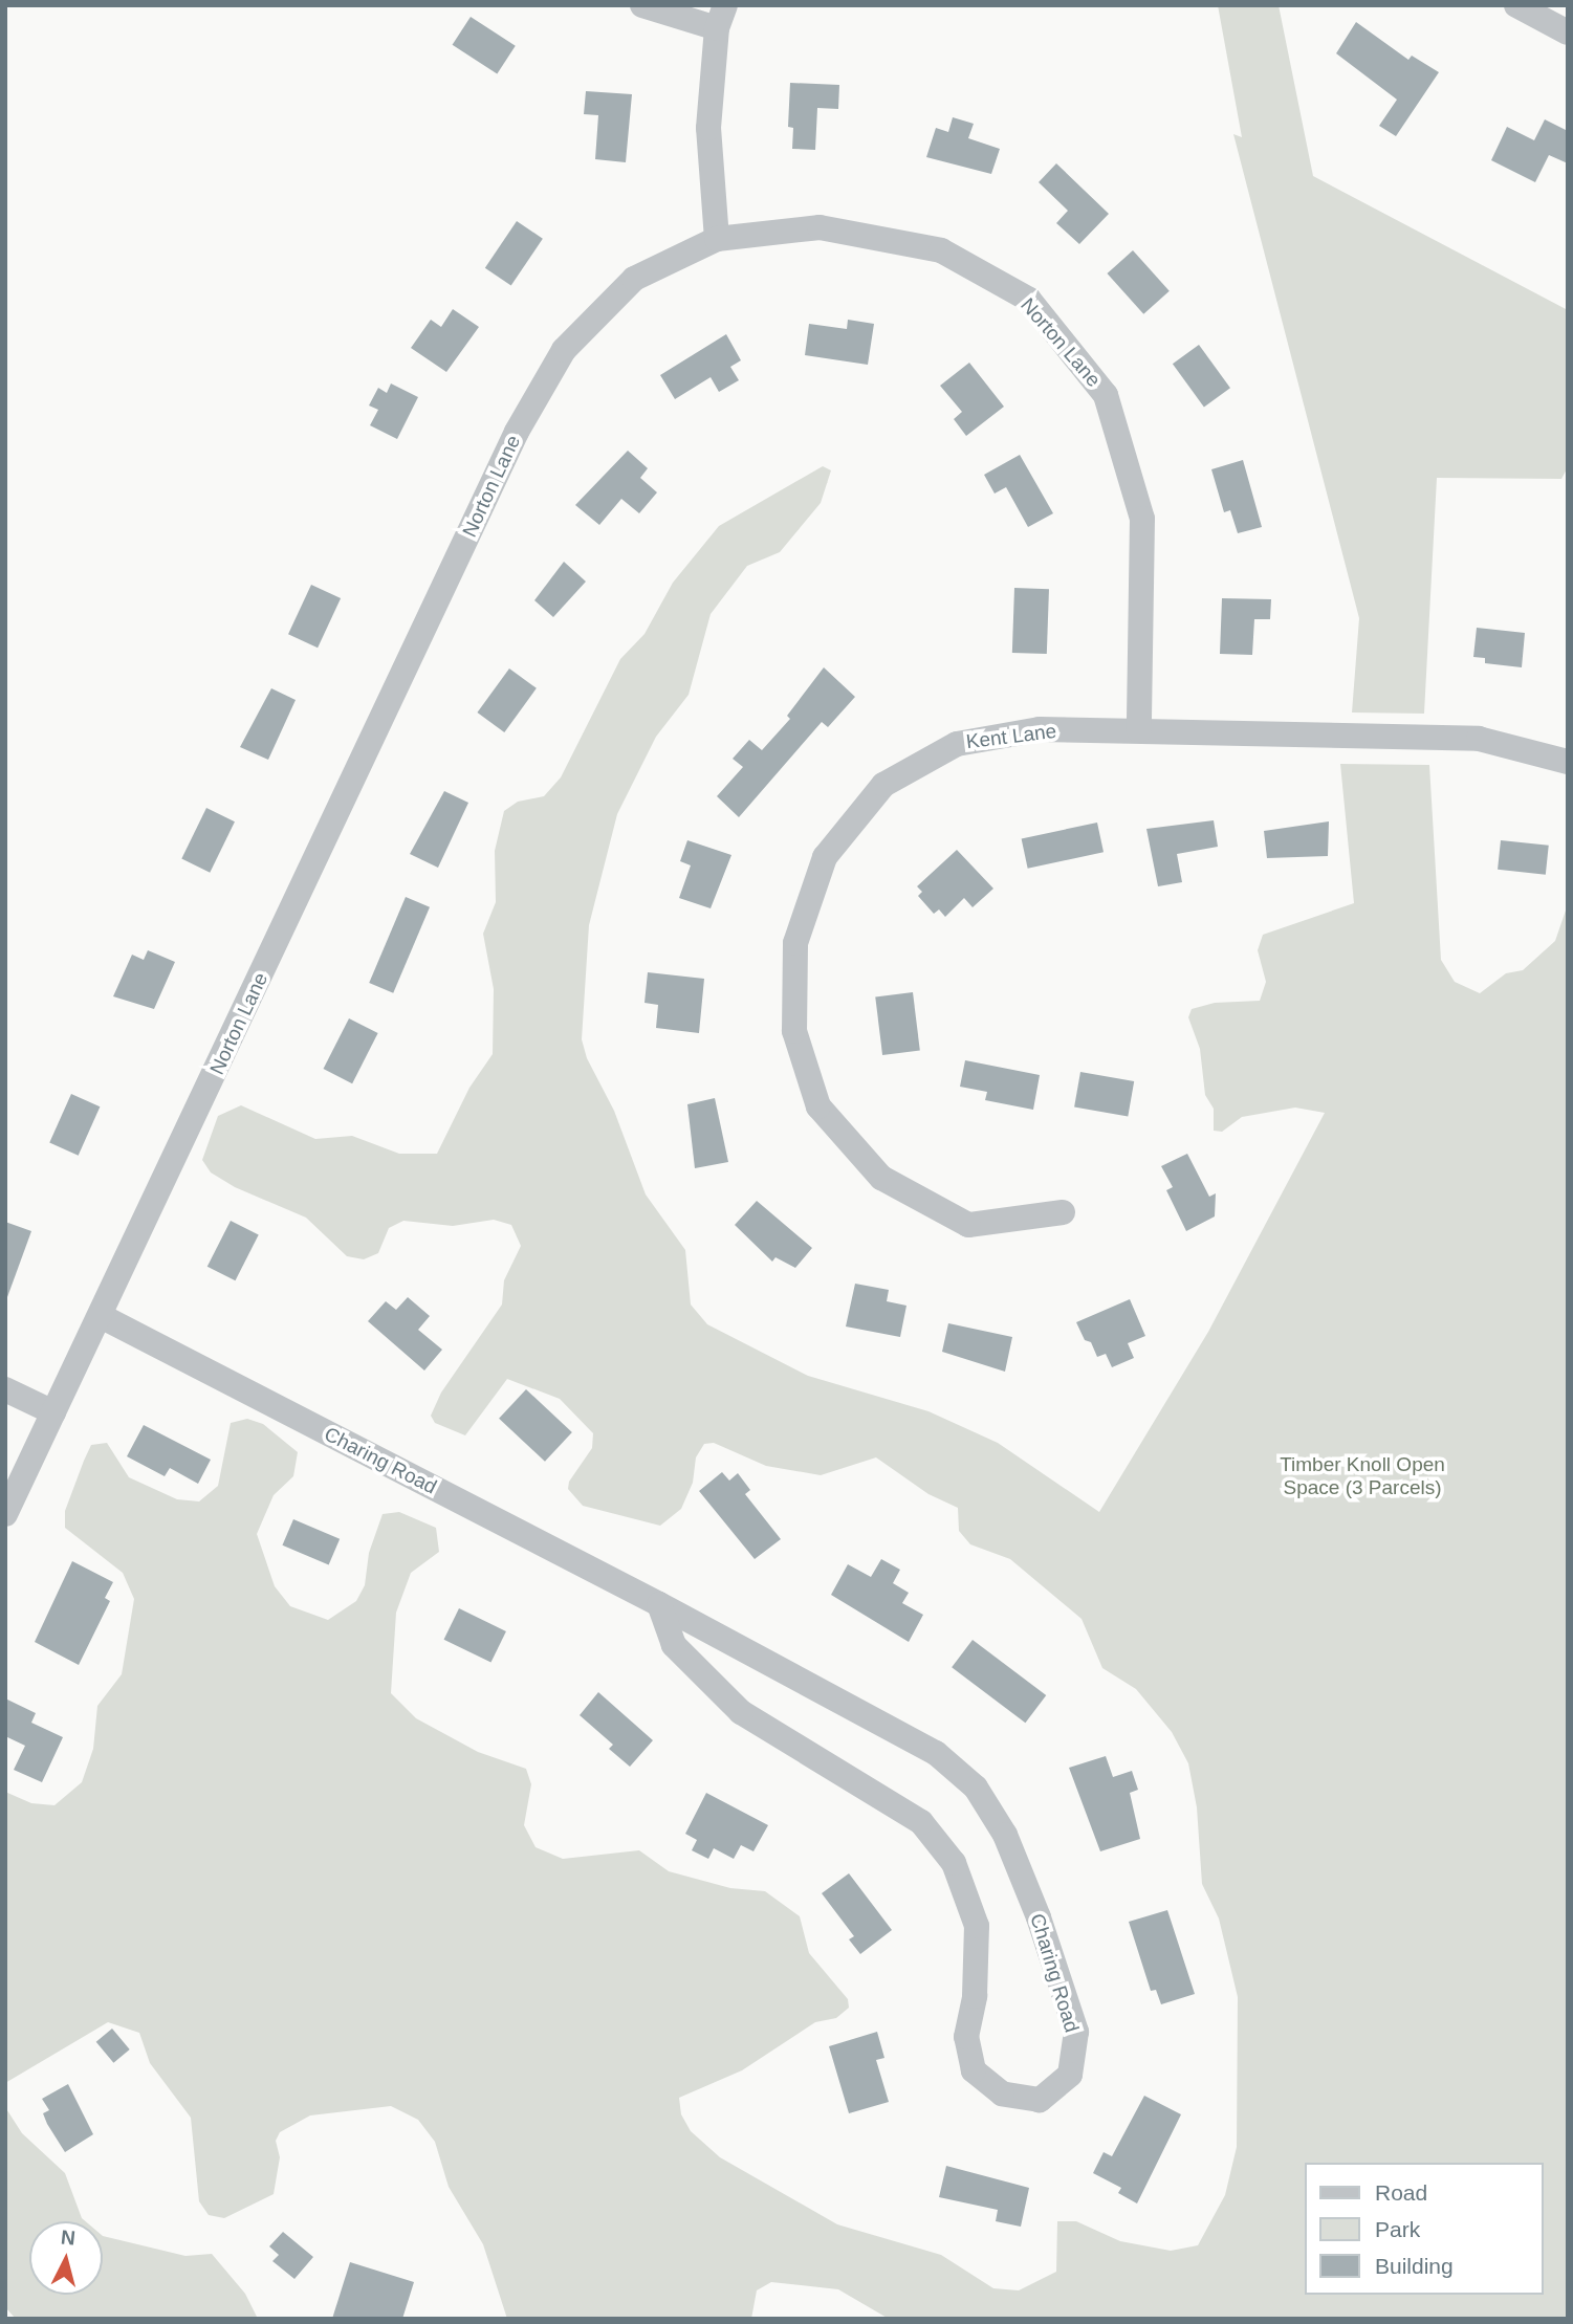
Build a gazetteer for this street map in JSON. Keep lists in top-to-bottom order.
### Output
{
  "streets": {
    "street": ["Norton Lane", "Kent Lane", "Charing Road"]
  },
  "crossings": [
    ["Norton Lane", "Kent Lane"],
    ["Norton Lane", "Charing Road"]
  ],
  "parks": ["Timber Knoll Open Space (3 Parcels)"],
  "legend": ["Road", "Park", "Building"],
  "north": "top"
}
